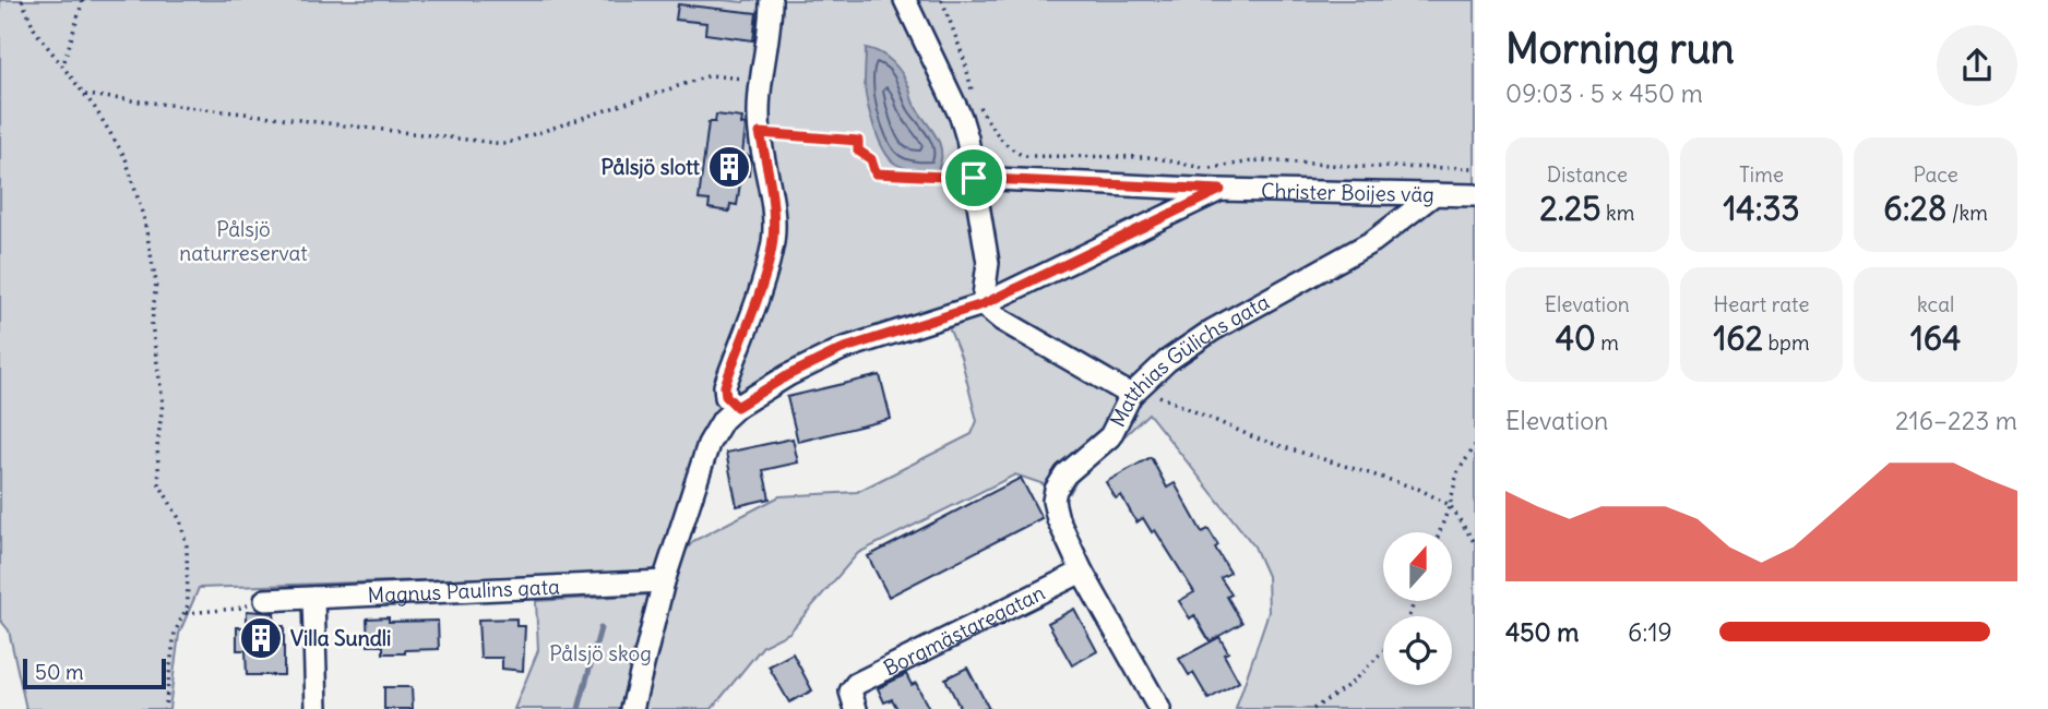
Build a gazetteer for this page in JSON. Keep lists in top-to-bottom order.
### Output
{
  "streets": {
    "street": [
      "Christer Boijes väg",
      "Matthias Gülichs gata",
      "Magnus Paulins gata",
      "Borgmästaregatan"
    ]
  },
  "crossings": [
    ["Christer Boijes väg", "Matthias Gülichs gata"],
    ["Christer Boijes väg", "Magnus Paulins gata"],
    ["Matthias Gülichs gata", "Borgmästaregatan"]
  ],
  "parks": ["Pålsjö naturreservat", "Pålsjö skog"],
  "places": {
    "building": ["Pålsjö slott", "Villa Sundli"]
  },
  "scale_bar": "50 m",
  "north": "top",
  "page": {
    "heading": ["Morning run", "09:03 · 5 × 450 m"],
    "stats": [
      ["Distance", "2.25 km"],
      ["Time", "14:33"],
      ["Pace", "6:28 /km"],
      ["Elevation", "40 m"],
      ["Heart rate", "162 bpm"],
      ["kcal", "164"]
    ],
    "chart": ["Elevation", "216–223 m"],
    "list": [
      {
        "name": "450 m",
        "note": "6:19"
      }
    ],
    "scale": "50 m"
  }
}
